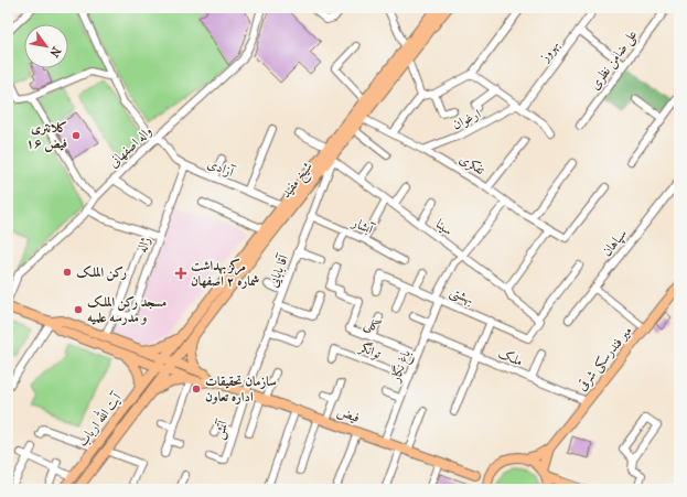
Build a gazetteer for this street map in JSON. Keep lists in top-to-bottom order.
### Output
{
  "streets": {
    "main road": [
      "شیخ مفید",
      "میر فندرسکی شرقی",
      "فیض",
      "آیت الله ارباب"
    ],
    "street": [
      "بهروز",
      "علی ضامن نظری",
      "ارغوان",
      "واله اصفهانی",
      "تفکری",
      "آزادی",
      "آبشار",
      "سینا",
      "سپاهان",
      "ژاله",
      "آقا بابایی",
      "بهشتی",
      "گلی",
      "توانگر",
      "ملک",
      "باغ نگار",
      "آتش"
    ]
  },
  "crossings": [
    ["بهروز", "ارغوان"],
    ["ارغوان", "تفکری"],
    ["واله اصفهانی", "آزادی"],
    ["تفکری", "شیخ مفید"],
    ["تفکری", "باغ نگار"],
    ["آزادی", "شیخ مفید"],
    ["آزادی", "ژاله"],
    ["شیخ مفید", "سینا"],
    ["شیخ مفید", "آقا بابایی"],
    ["شیخ مفید", "آیت الله ارباب"],
    ["آبشار", "آقا بابایی"],
    ["سینا", "آقا بابایی"],
    ["سینا", "بهشتی"],
    ["سینا", "باغ نگار"],
    ["آقا بابایی", "فیض"],
    ["آقا بابایی", "آتش"],
    ["بهشتی", "باغ نگار"],
    ["گلی", "باغ نگار"],
    ["توانگر", "باغ نگار"],
    ["ملک", "میر فندرسکی شرقی"],
    ["ملک", "باغ نگار"],
    ["باغ نگار", "فیض"],
    ["فیض", "آتش"]
  ],
  "places": {
    "other": [
      "کلانتری ۱۶ فیض",
      "رکن الملک",
      "مسجد رکن الملک و مدرسه علمیه",
      "سازمان تحقیقات اداره تعاون"
    ],
    "health": ["مرکز بهداشت شماره ۲ اصفهان"]
  },
  "north": "bottom right"
}
